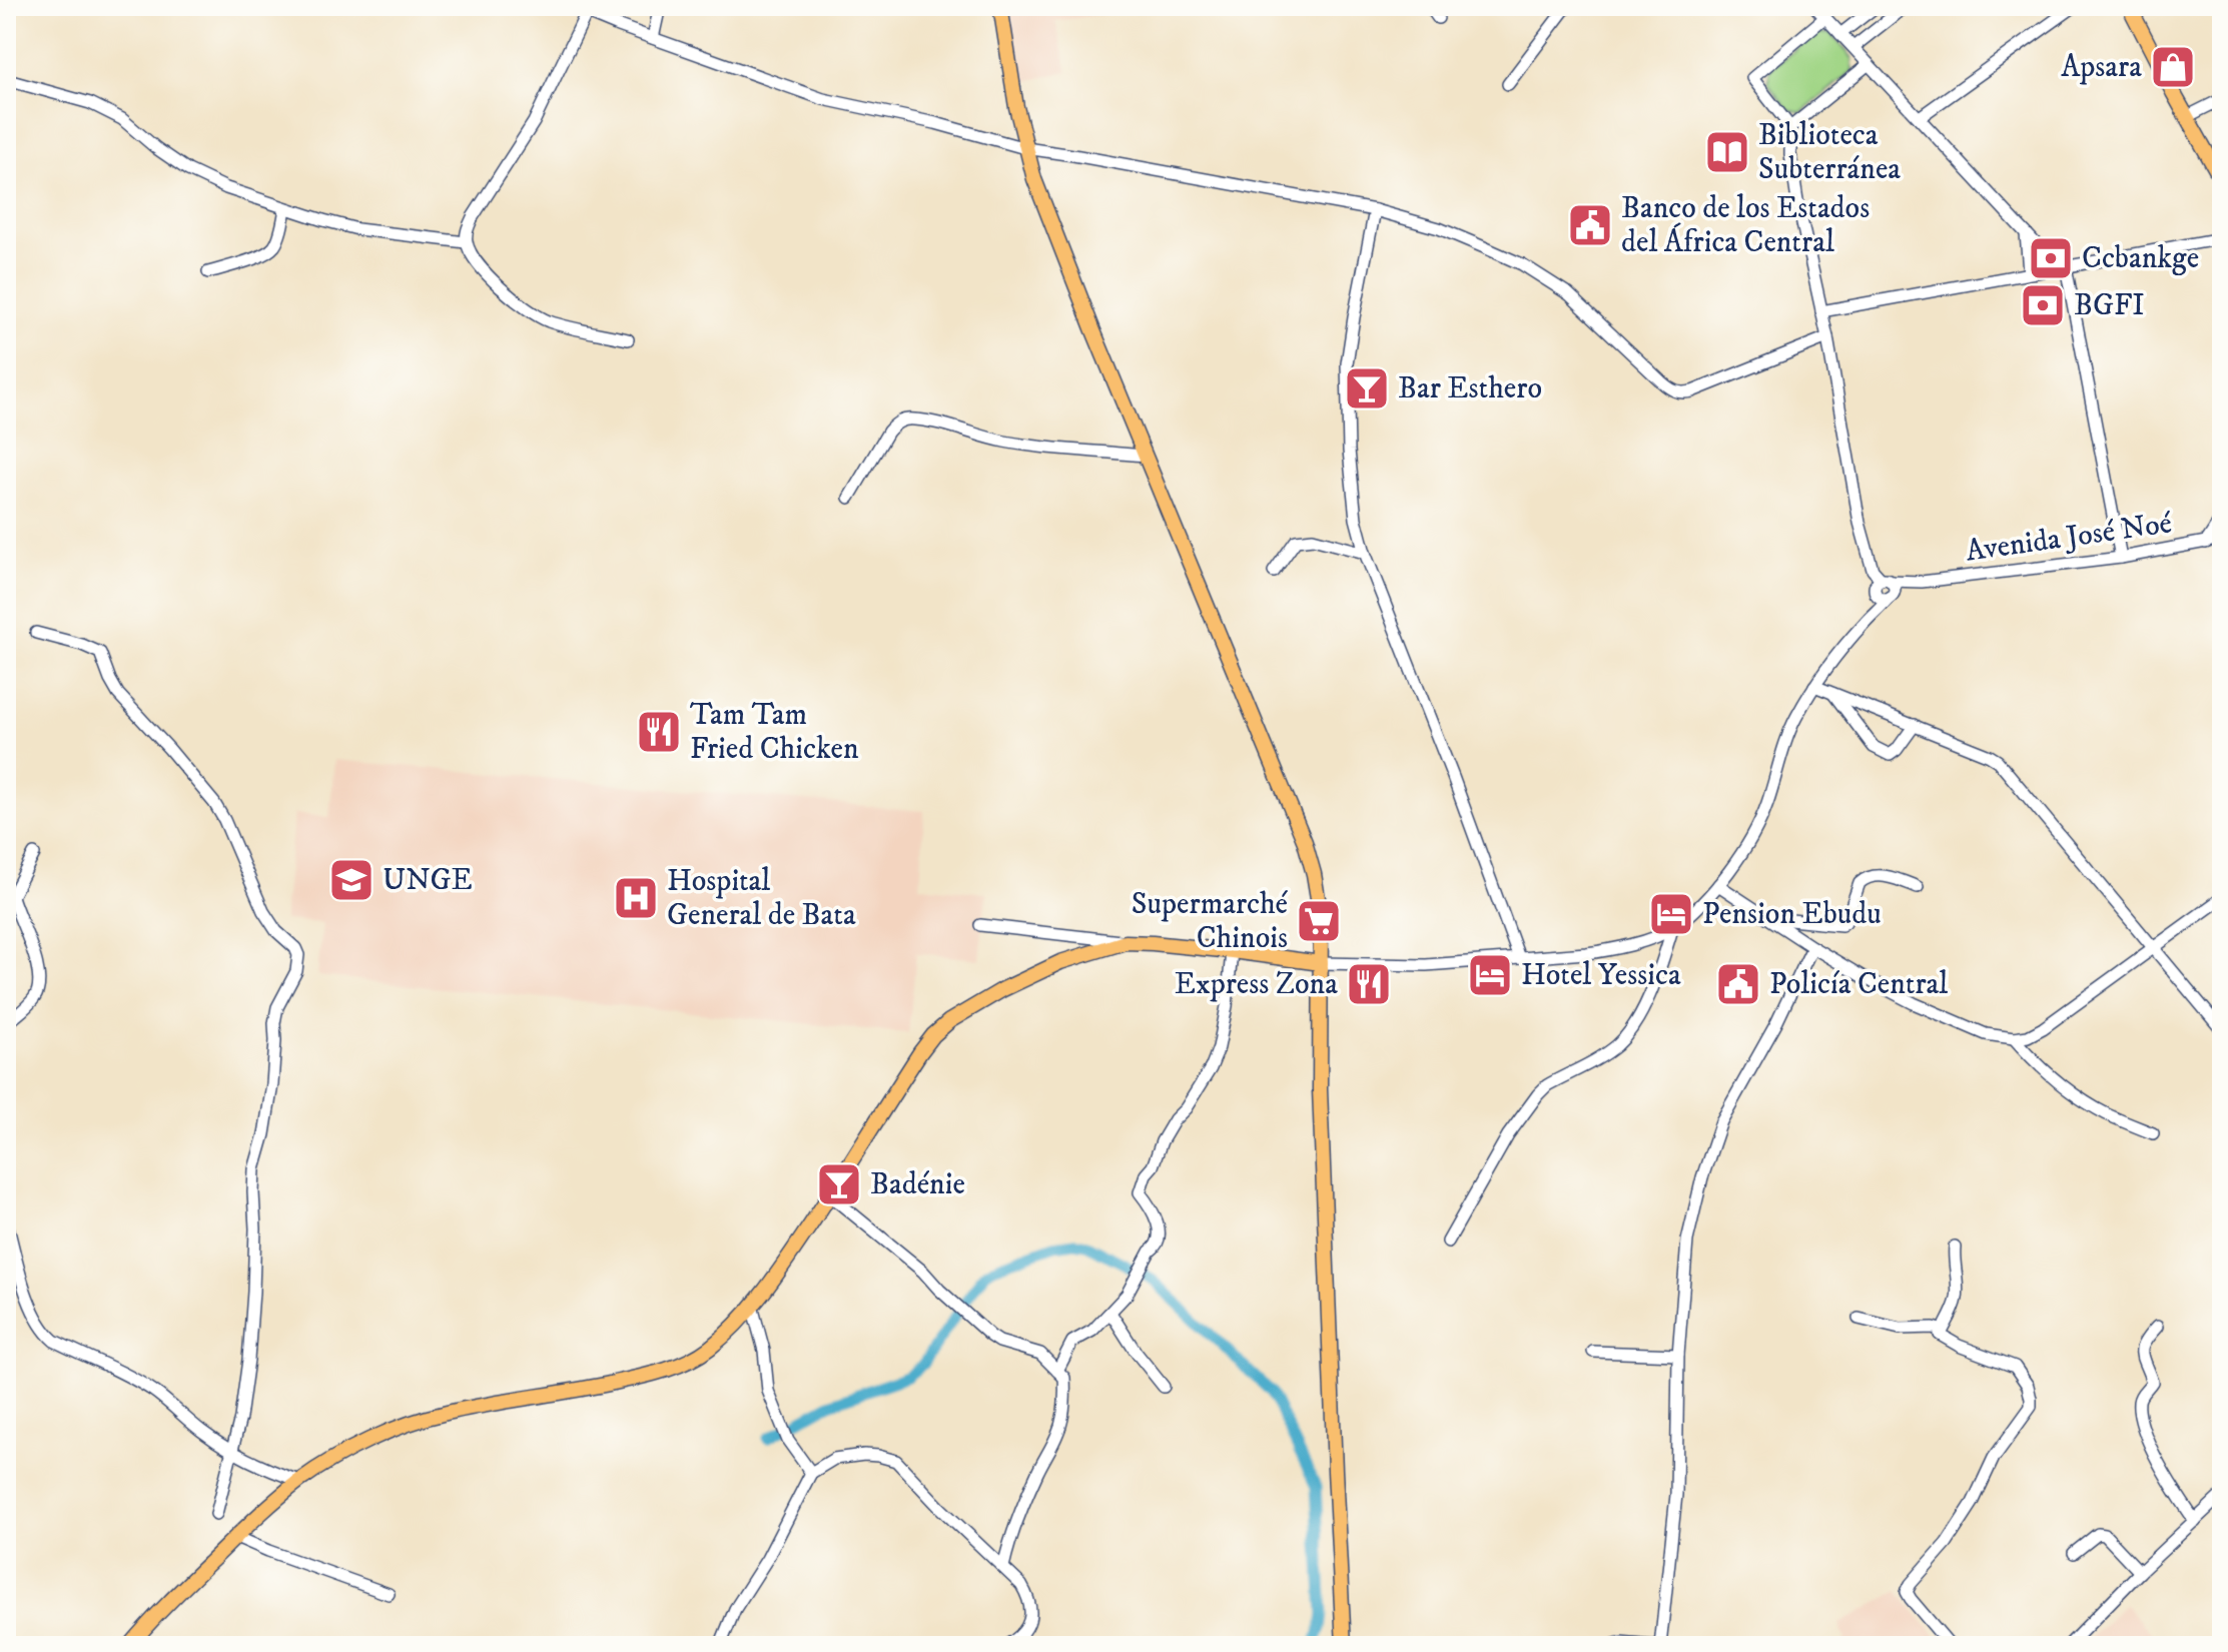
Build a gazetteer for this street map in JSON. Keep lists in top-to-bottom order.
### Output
{
  "streets": {
    "street": ["Avenida José Noé"]
  },
  "places": {
    "shop": ["Apsara"],
    "library": ["Biblioteca Subterránea"],
    "public building": ["Banco de los Estados del África Central", "Policía Central"],
    "bank": ["Ccbankge", "BGFI"],
    "bar": ["Bar Esthero", "Badénie"],
    "restaurant": ["Tam Tam Fried Chicken", "Express Zona"],
    "school or university": ["UNGE"],
    "hospital": ["Hospital General de Bata"],
    "hotel": ["Pension Ebudu", "Hotel Yessica"],
    "supermarket": ["Supermarché Chinois"]
  }
}
